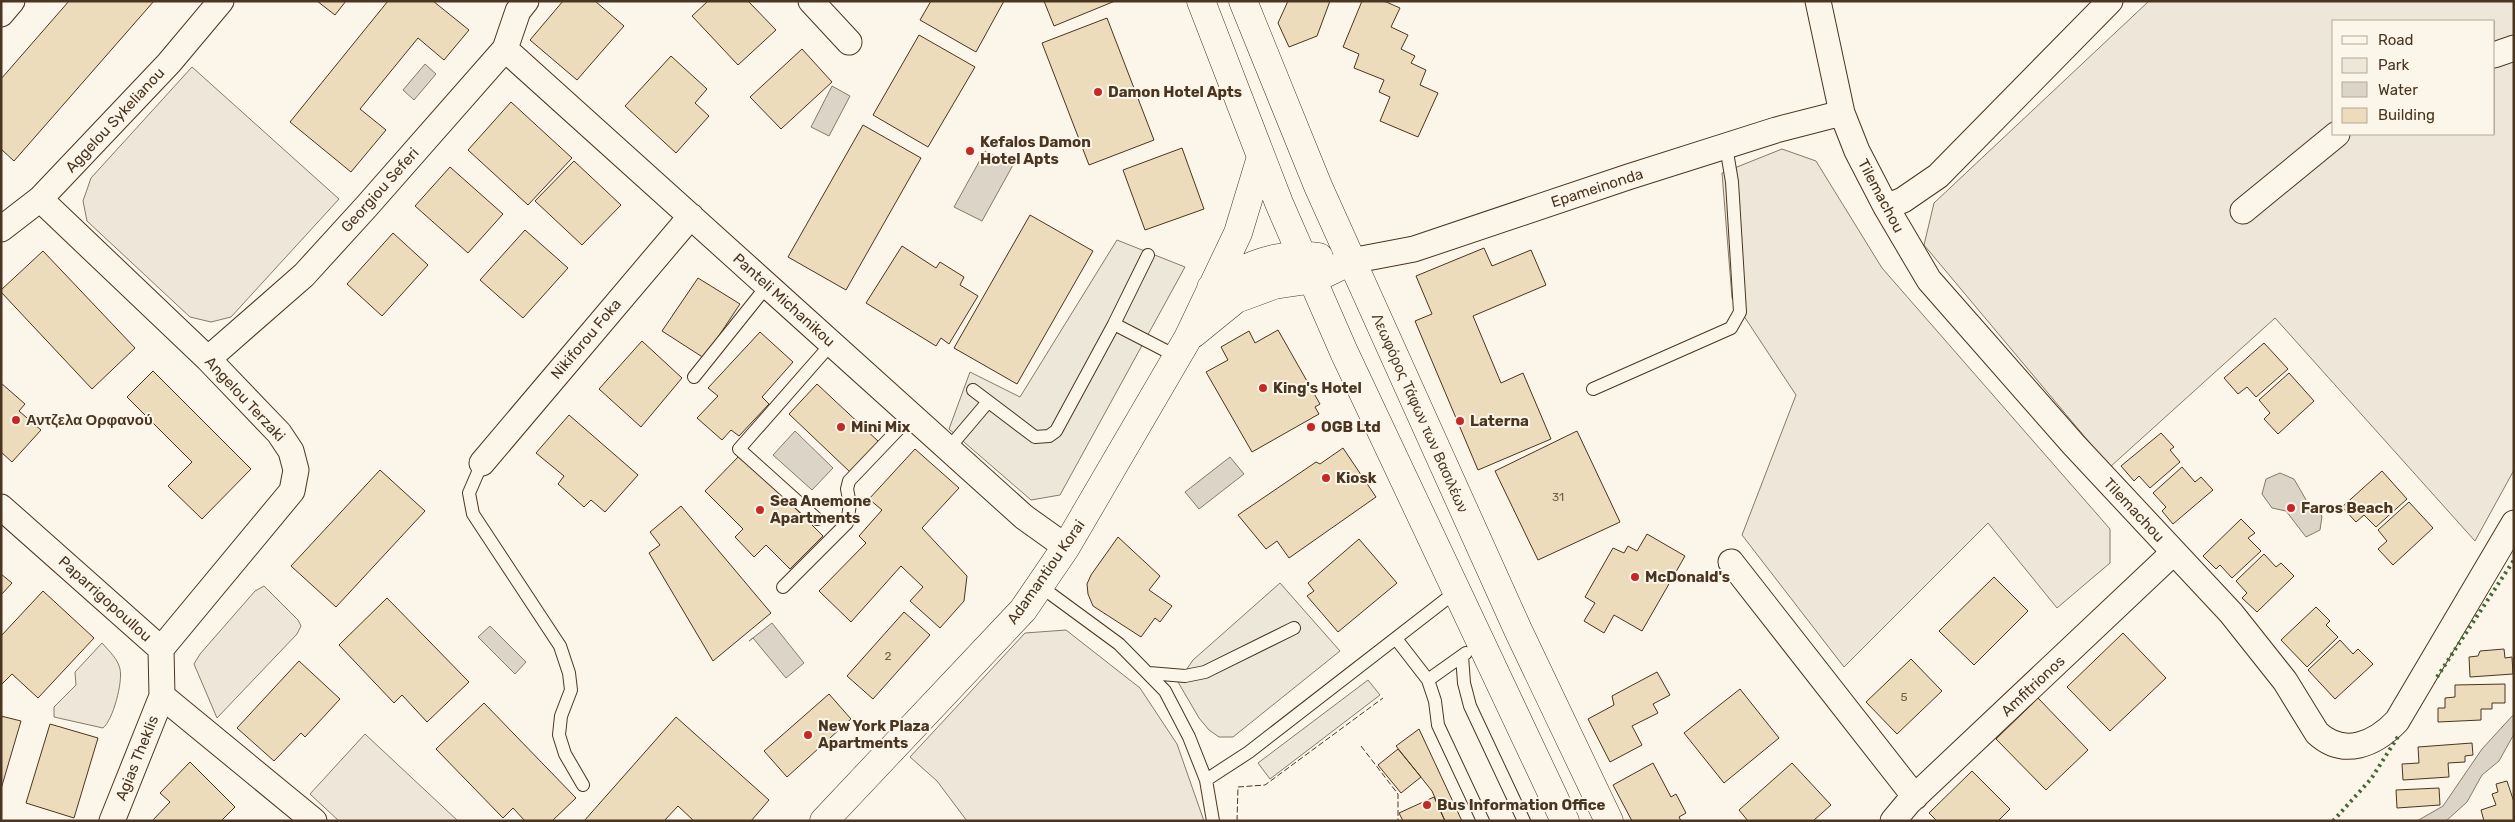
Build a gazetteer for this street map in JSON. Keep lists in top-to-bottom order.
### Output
{
  "streets": {
    "main road": ["Λεωφόρος Τάφων των Βασιλέων", "Adamantiou Korai"],
    "street": [
      "Aggelou Sykelianou",
      "Epameinonda",
      "Georgiou Seferi",
      "Tilemachou",
      "Panteli Michanikou",
      "Nikiforou Foka",
      "Angelou Terzaki",
      "Paparrigopoullou",
      "Amfitrionos",
      "Agias Theklis"
    ]
  },
  "crossings": [
    ["Aggelou Sykelianou", "Angelou Terzaki"],
    ["Epameinonda", "Tilemachou"],
    ["Epameinonda", "Λεωφόρος Τάφων των Βασιλέων"],
    ["Epameinonda", "Adamantiou Korai"],
    ["Georgiou Seferi", "Panteli Michanikou"],
    ["Georgiou Seferi", "Angelou Terzaki"],
    ["Tilemachou", "Amfitrionos"],
    ["Panteli Michanikou", "Nikiforou Foka"],
    ["Panteli Michanikou", "Adamantiou Korai"],
    ["Angelou Terzaki", "Paparrigopoullou"],
    ["Λεωφόρος Τάφων των Βασιλέων", "Adamantiou Korai"],
    ["Paparrigopoullou", "Agias Theklis"]
  ],
  "places": [
    "Damon Hotel Apts",
    "Kefalos Damon Hotel Apts",
    "King's Hotel",
    "Αντζελα Ορφανού",
    "Laterna",
    "Mini Mix",
    "OGB Ltd",
    "Kiosk",
    "Faros Beach",
    "Sea Anemone Apartments",
    "McDonald's",
    "New York Plaza Apartments",
    "Bus Information Office"
  ],
  "house_numbers": ["31", "2", "5"],
  "legend": [
    "Road",
    "Park",
    "Water",
    "Building"
  ]
}
